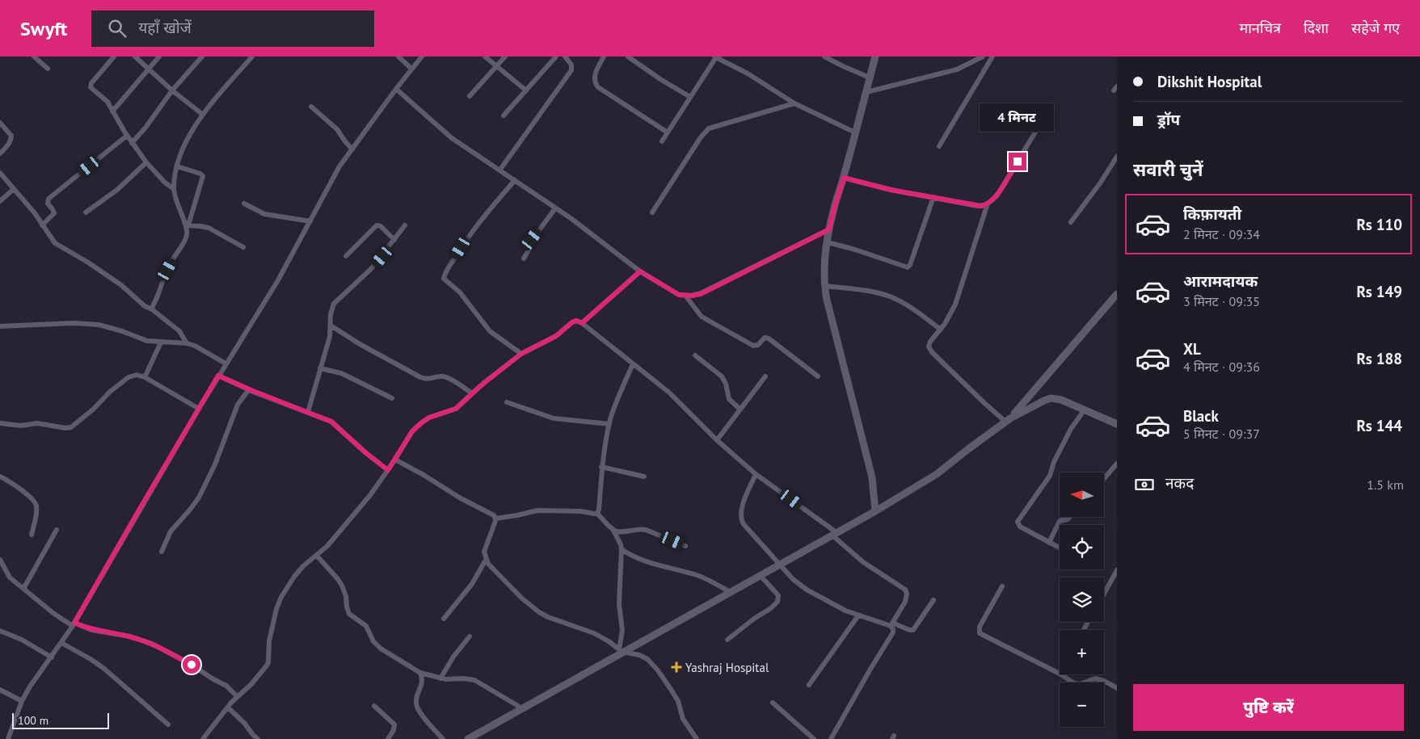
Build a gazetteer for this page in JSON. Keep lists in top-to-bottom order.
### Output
{
  "places": {
    "health": ["Yashraj Hospital"]
  },
  "scale_bar": "100 m",
  "north": "left",
  "page": {
    "header": "Swyft",
    "search": "यहाँ खोजें",
    "nav": ["मानचित्र", "दिशा", "सहेजे गए"],
    "banner": ["Dikshit Hospital", "ड्रॉप"],
    "bubble": "4 मिनट",
    "heading": "सवारी चुनें",
    "list": [
      {
        "name": "किफ़ायती",
        "note": "2 मिनट · 09:34",
        "value": "Rs 110"
      },
      {
        "name": "आरामदायक",
        "note": "3 मिनट · 09:35",
        "value": "Rs 149"
      },
      {
        "name": "XL",
        "note": "4 मिनट · 09:36",
        "value": "Rs 188"
      },
      {
        "name": "Black",
        "note": "5 मिनट · 09:37",
        "value": "Rs 144"
      }
    ],
    "pay": ["नकद", "1.5 km"],
    "map_buttons": ["+", "−"],
    "buttons": "पुष्टि करें",
    "scale": "100 m"
  }
}
